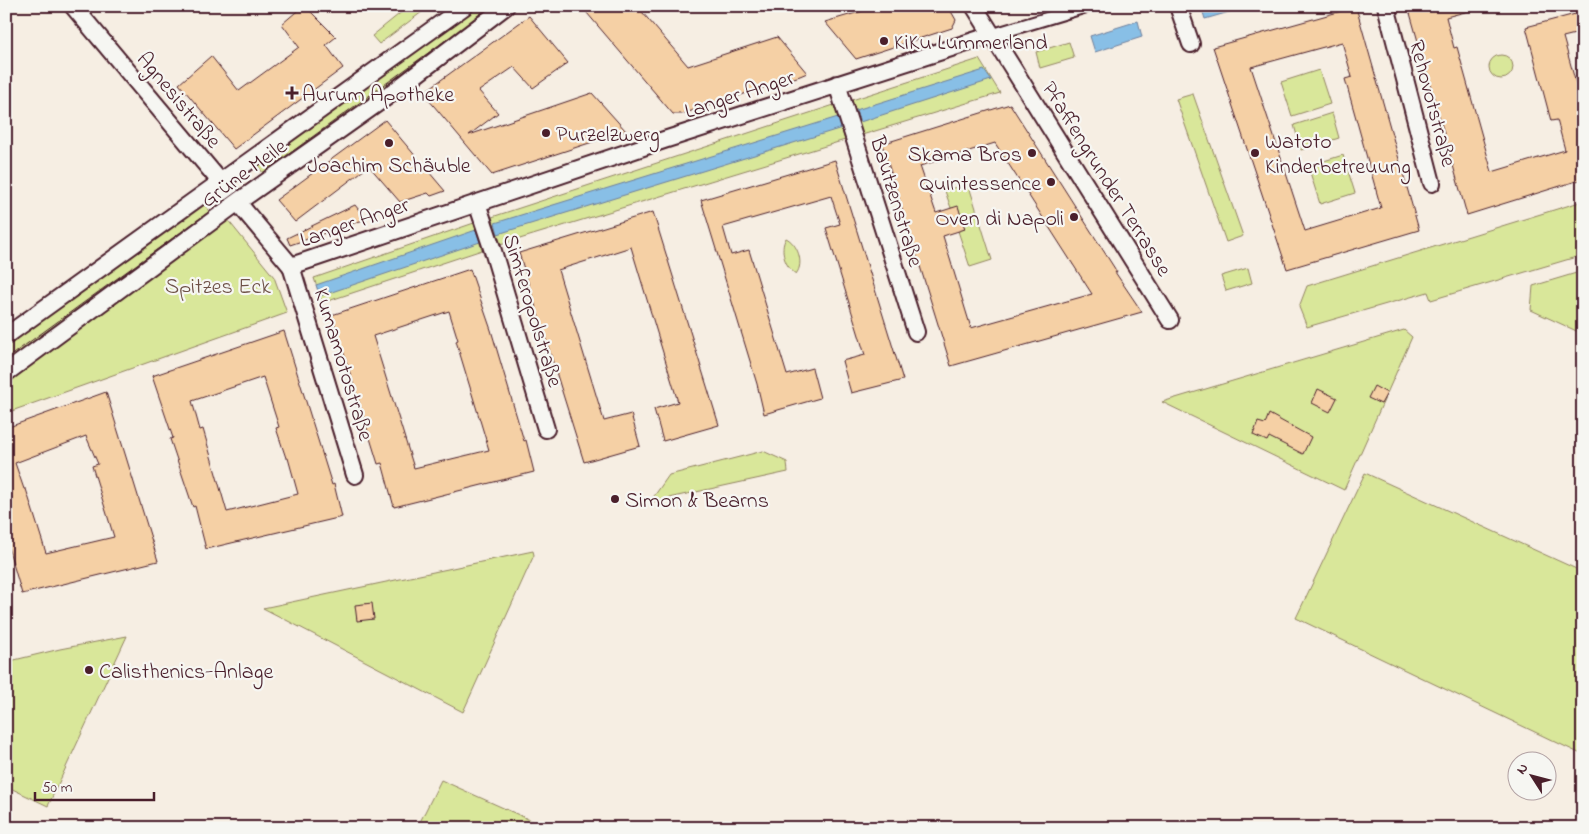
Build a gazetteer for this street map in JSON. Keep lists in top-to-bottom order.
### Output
{
  "streets": {
    "street": [
      "Langer Anger",
      "Agnesistraße",
      "Rehovotstraße",
      "Grüne Meile",
      "Pfaffengrunder Terrasse",
      "Bautzenstraße",
      "Simferopolstraße",
      "Kumamotostraße"
    ]
  },
  "crossings": [
    ["Langer Anger", "Agnesistraße"],
    ["Langer Anger", "Pfaffengrunder Terrasse"],
    ["Langer Anger", "Bautzenstraße"],
    ["Langer Anger", "Simferopolstraße"],
    ["Langer Anger", "Kumamotostraße"],
    ["Agnesistraße", "Grüne Meile"],
    ["Agnesistraße", "Kumamotostraße"]
  ],
  "parks": ["Spitzes Eck"],
  "places": {
    "other": [
      "KiKu Lummerland",
      "Purzelzwerg",
      "Joachim Schäuble",
      "Skama Bros",
      "Watoto Kinderbetreuung",
      "Quintessence",
      "Oven di Napoli",
      "Simon & Bearns",
      "Calisthenics-Anlage"
    ],
    "health": ["Aurum Apotheke"]
  },
  "scale_bar": "50 m",
  "north": "top left"
}
